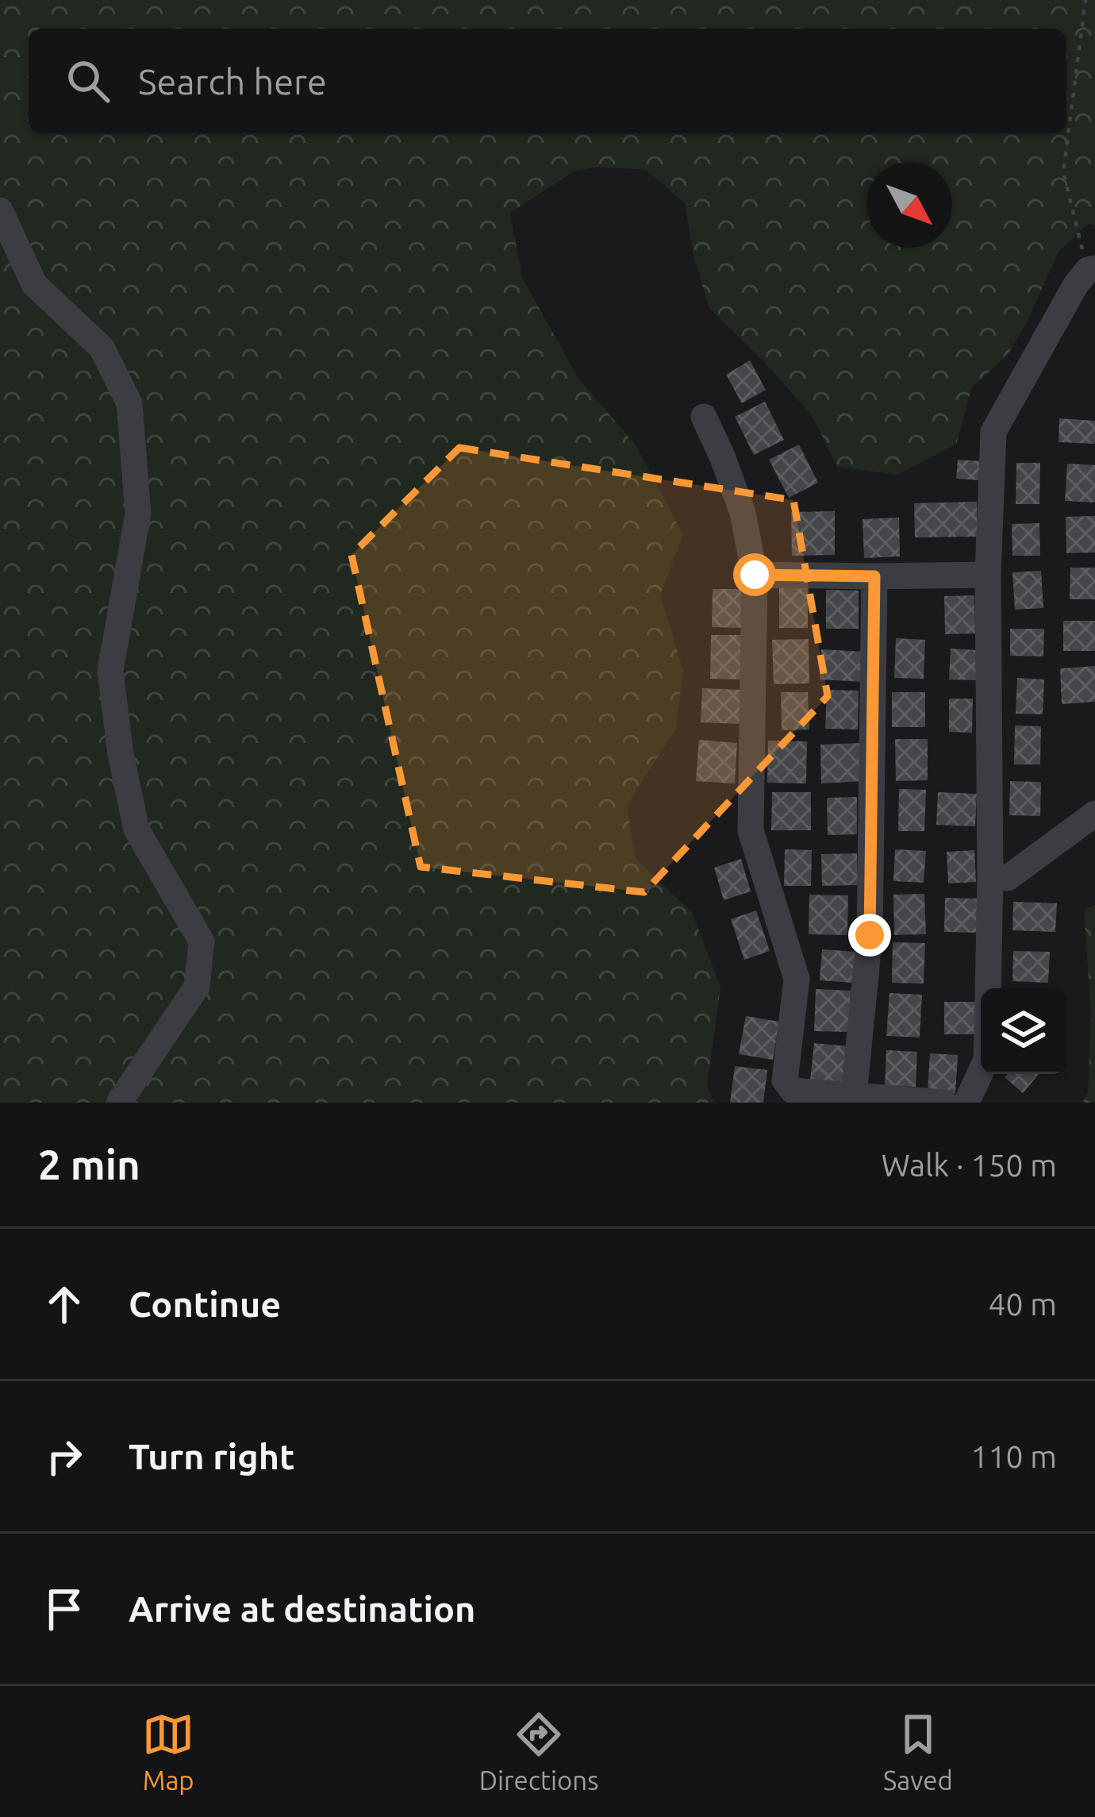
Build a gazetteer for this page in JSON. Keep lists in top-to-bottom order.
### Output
{
  "north": "bottom right",
  "page": {
    "search": "Search here",
    "heading": ["2 min", "Walk · 150 m"],
    "list": [
      ["Continue", "40 m"],
      ["Turn right", "110 m"],
      "Arrive at destination"
    ],
    "nav": ["Map", "Directions", "Saved"]
  }
}
